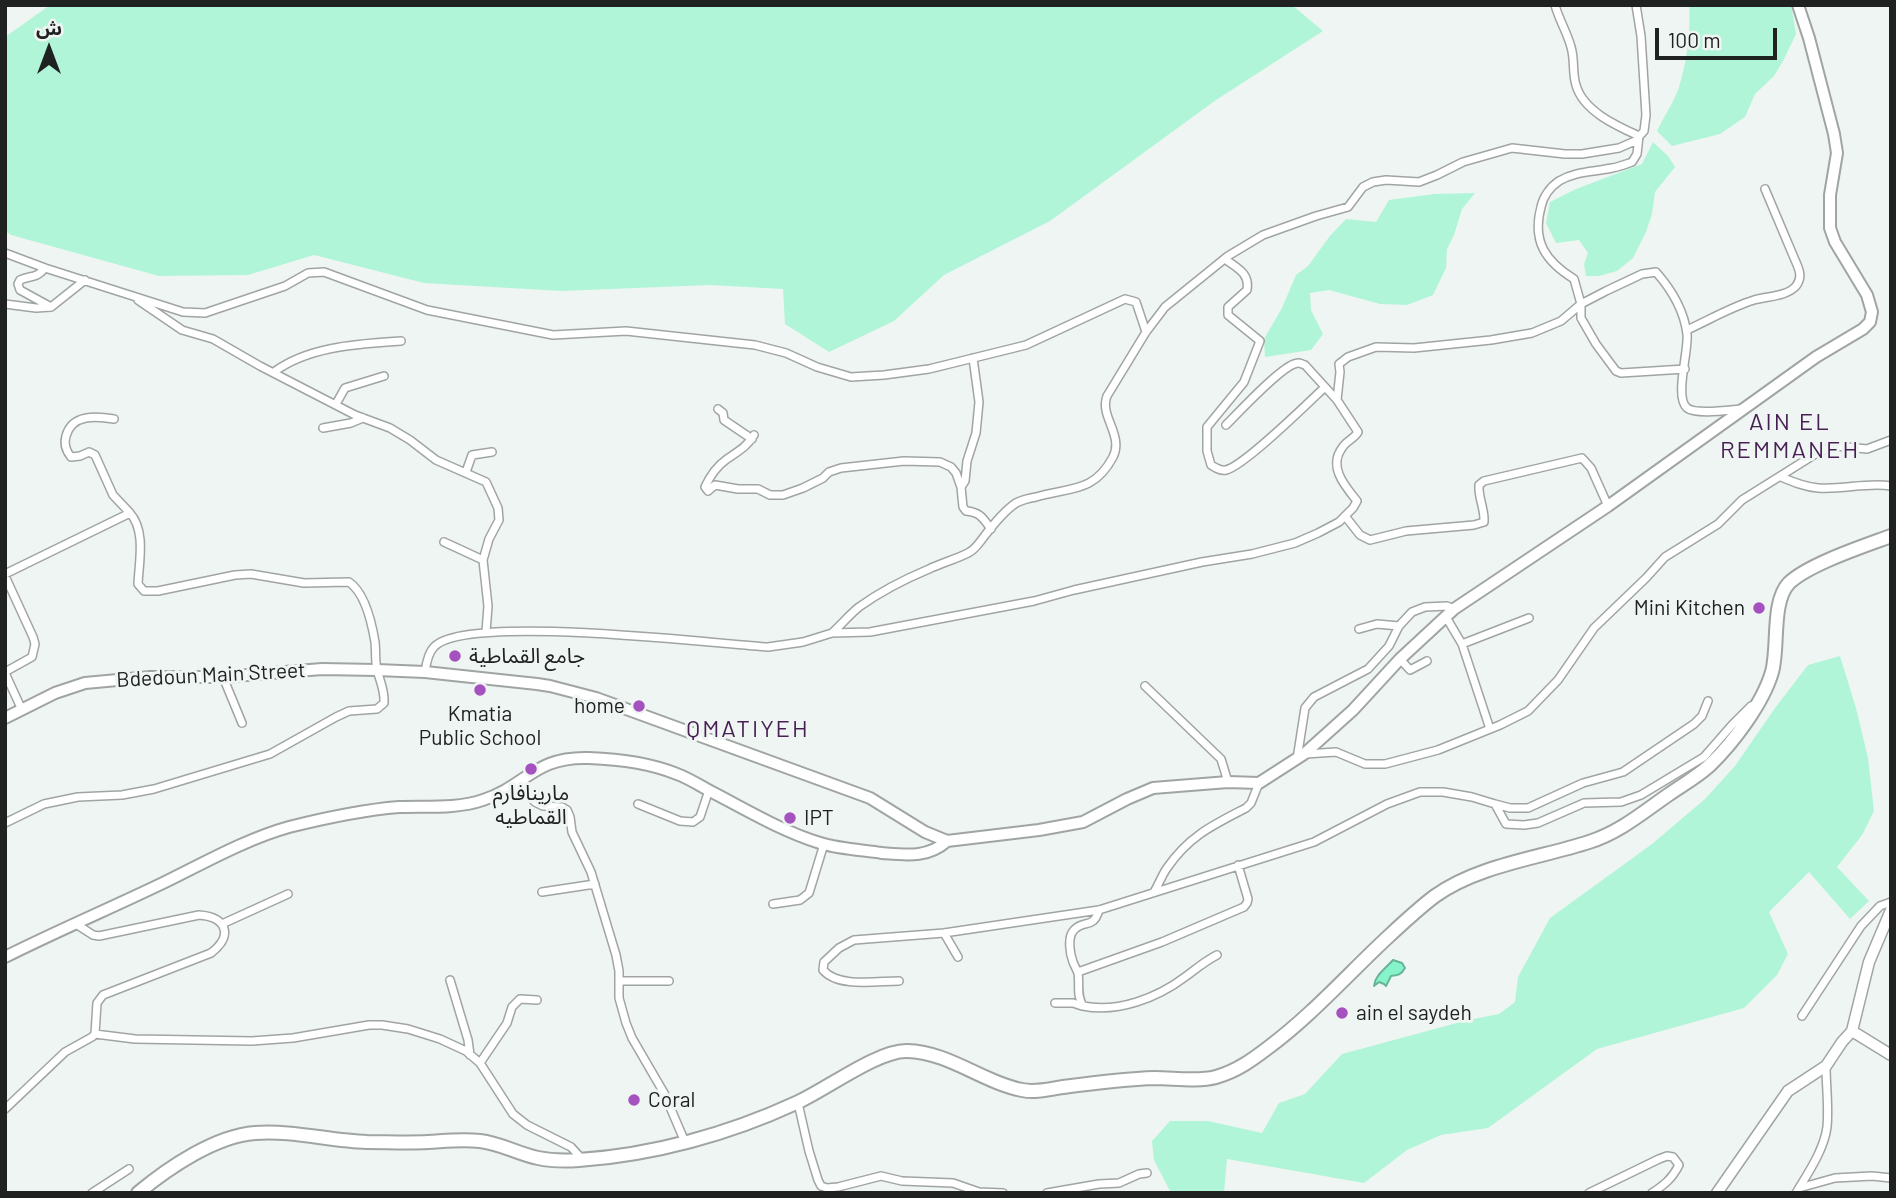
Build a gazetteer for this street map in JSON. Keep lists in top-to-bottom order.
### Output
{
  "streets": {
    "main road": ["Bdedoun Main Street"]
  },
  "districts": ["AIN EL REMMANEH", "QMATIYEH"],
  "places": [
    "Mini Kitchen",
    "جامع القماطية",
    "Kmatia Public School",
    "home",
    "مارينافارم القماطيه",
    "IPT",
    "ain el saydeh",
    "Coral"
  ],
  "scale_bar": "100 m",
  "north": "top"
}
